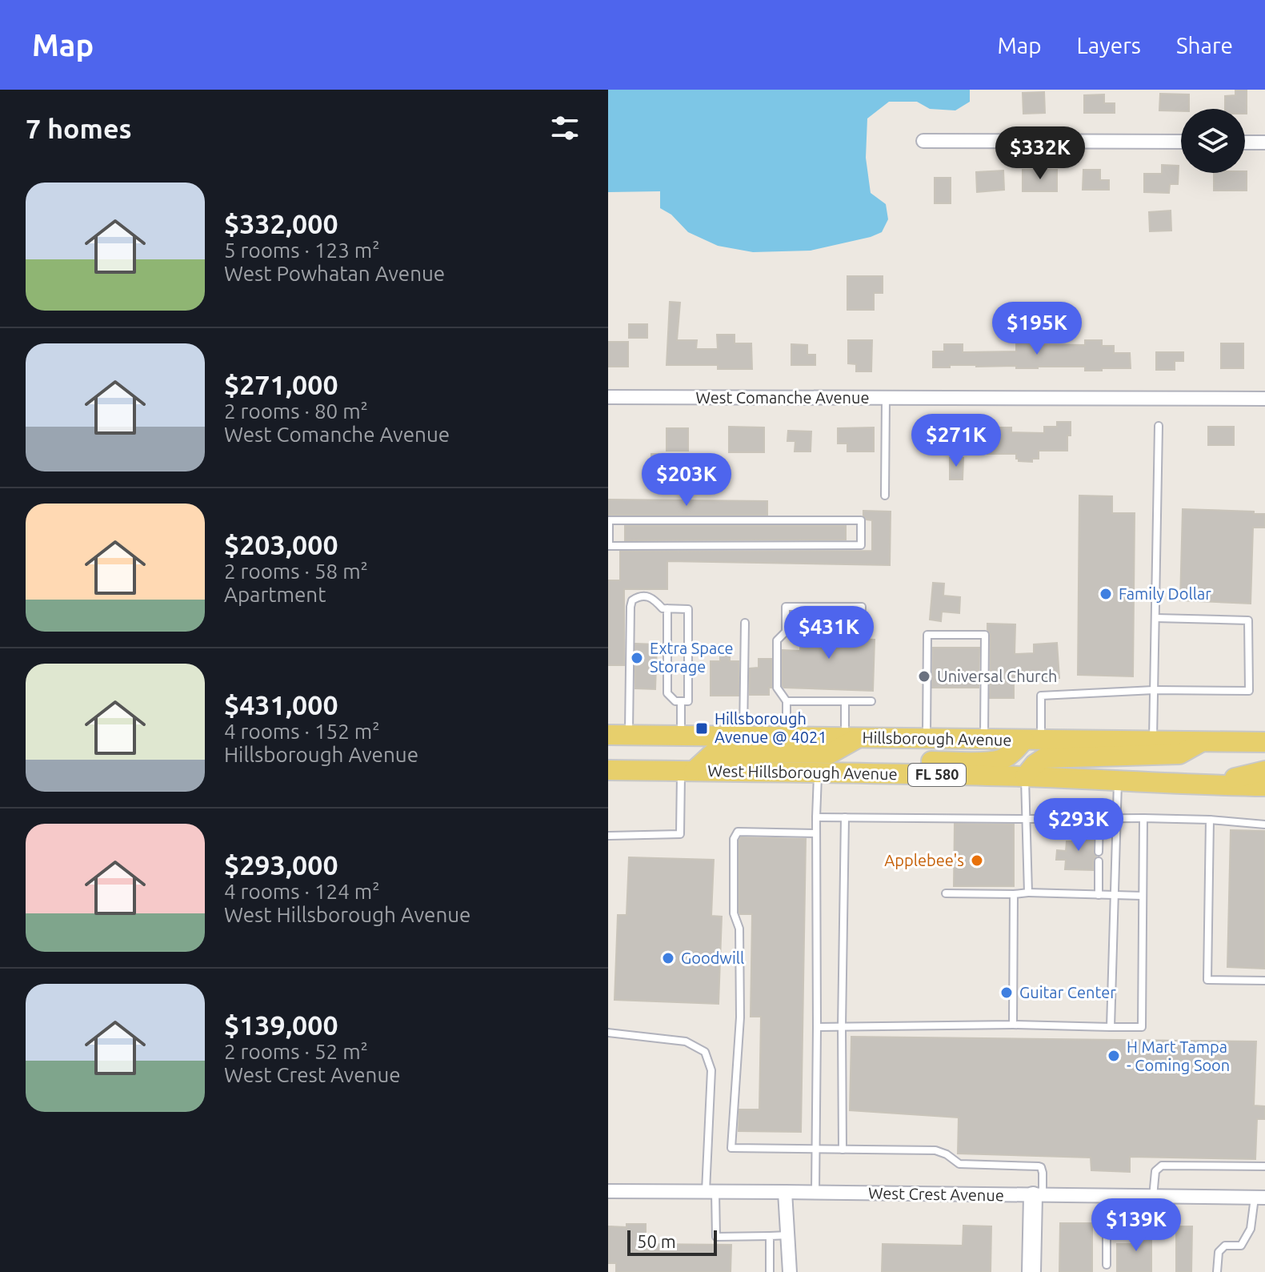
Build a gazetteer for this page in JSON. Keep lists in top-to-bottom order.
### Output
{
  "streets": {
    "main road": ["Hillsborough Avenue", "West Hillsborough Avenue", "FL 580"],
    "street": ["West Comanche Avenue", "West Crest Avenue"]
  },
  "places": {
    "other": [
      "Family Dollar",
      "Extra Space Storage",
      "Universal Church",
      "Applebee's",
      "Goodwill",
      "Guitar Center",
      "H Mart Tampa - Coming Soon"
    ],
    "transit": ["Hillsborough Avenue @ 4021"]
  },
  "scale_bar": "50 m",
  "page": {
    "header": "Map",
    "nav": ["Map", "Layers", "Share"],
    "heading": "7 homes",
    "price": [
      "$332K",
      "$195K",
      "$271K",
      "$203K",
      "$431K",
      "$293K",
      "$139K"
    ],
    "list": [
      {
        "name": "$332,000",
        "note": "5 rooms · 123 m² · West Powhatan Avenue"
      },
      {
        "name": "$271,000",
        "note": "2 rooms · 80 m² · West Comanche Avenue"
      },
      {
        "name": "$203,000",
        "note": "2 rooms · 58 m² · Apartment"
      },
      {
        "name": "$431,000",
        "note": "4 rooms · 152 m² · Hillsborough Avenue"
      },
      {
        "name": "$293,000",
        "note": "4 rooms · 124 m² · West Hillsborough Avenue"
      },
      {
        "name": "$139,000",
        "note": "2 rooms · 52 m² · West Crest Avenue"
      }
    ],
    "scale": "50 m"
  }
}
